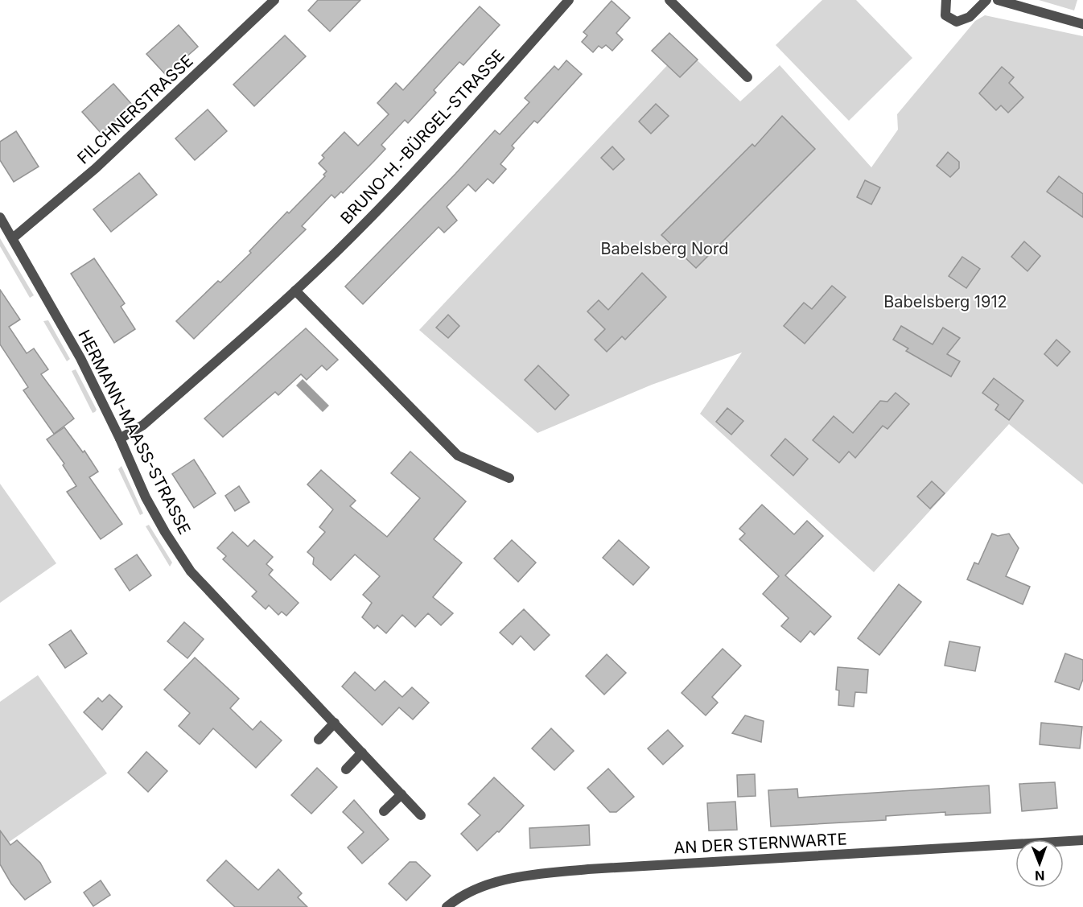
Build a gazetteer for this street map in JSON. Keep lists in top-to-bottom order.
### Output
{
  "streets": {
    "street": [
      "FILCHNERSTRASSE",
      "BRUNO-H.-BÜRGEL-STRASSE",
      "HERMANN-MAASS-STRASSE",
      "AN DER STERNWARTE"
    ]
  },
  "crossings": [
    ["FILCHNERSTRASSE", "HERMANN-MAASS-STRASSE"],
    ["BRUNO-H.-BÜRGEL-STRASSE", "HERMANN-MAASS-STRASSE"]
  ],
  "parks": ["Babelsberg Nord", "Babelsberg 1912"],
  "north": "bottom"
}
